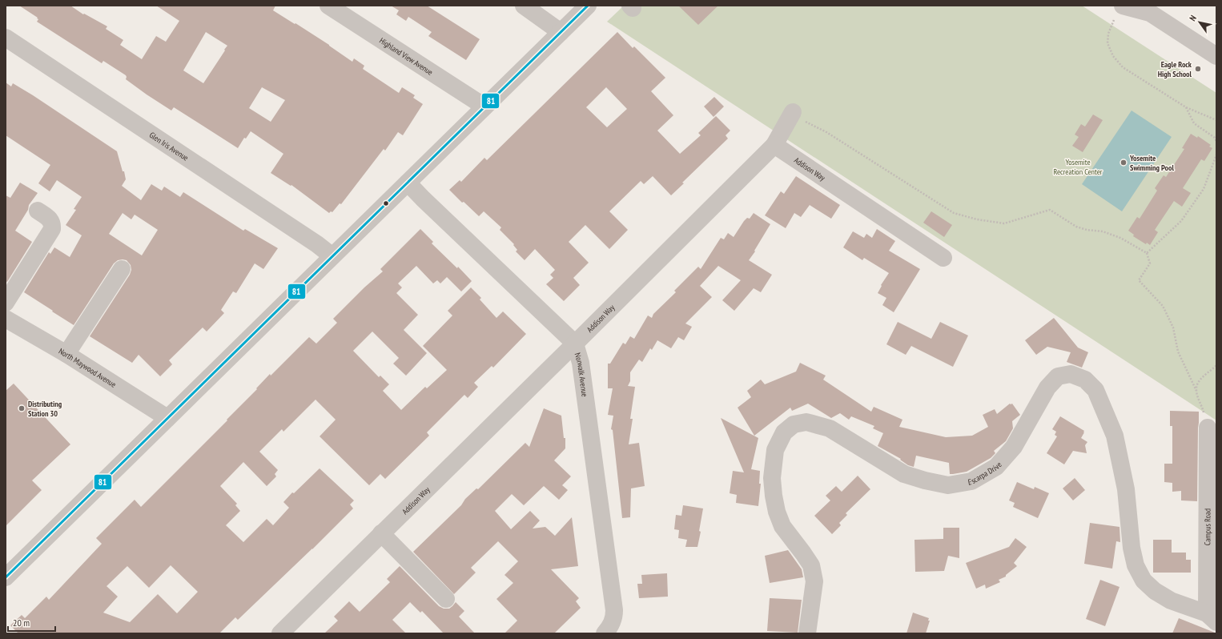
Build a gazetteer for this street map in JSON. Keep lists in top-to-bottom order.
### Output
{
  "streets": {
    "street": [
      "Highland View Avenue",
      "Glen Iris Avenue",
      "Addison Way",
      "North Maywood Avenue",
      "Norwalk Avenue",
      "Escarpa Drive",
      "Campus Road"
    ]
  },
  "crossings": [
    ["Addison Way", "Norwalk Avenue"],
    ["Escarpa Drive", "Campus Road"]
  ],
  "parks": ["Yosemite Recreation Center"],
  "places": ["Eagle Rock High School", "Yosemite Swimming Pool", "Distributing Station 30"],
  "lines": ["transit line 81"],
  "scale_bar": "20 m",
  "north": "top left"
}
